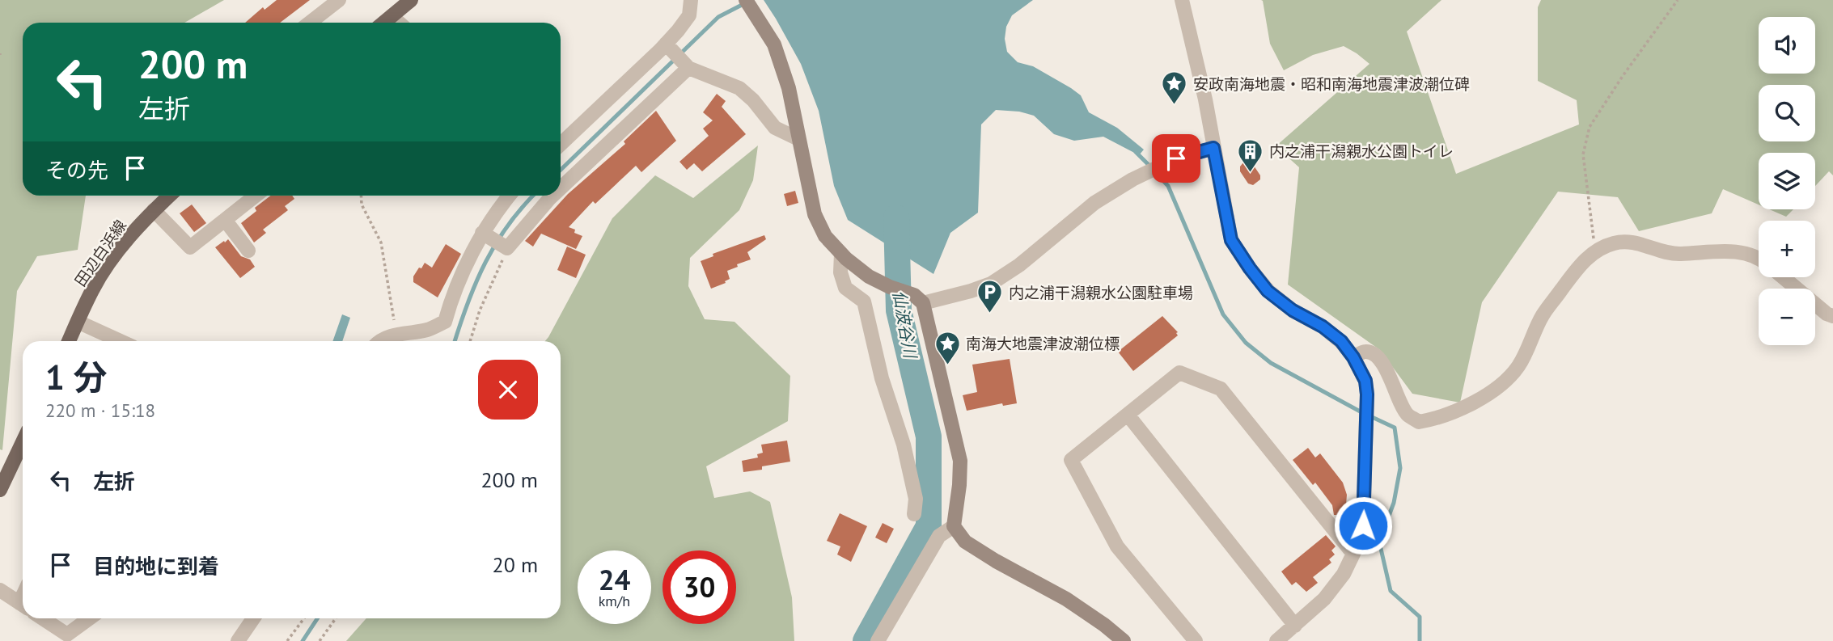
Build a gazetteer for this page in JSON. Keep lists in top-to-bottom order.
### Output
{
  "streets": {
    "main road": ["田辺白浜線"]
  },
  "water": ["仙波谷川"],
  "places": {
    "place": ["安政南海地震・昭和南海地震津波潮位碑", "南海大地震津波潮位標"],
    "building": ["内之浦干潟親水公園トイレ"],
    "parking": ["内之浦干潟親水公園駐車場"]
  },
  "page": {
    "map_buttons": ["+", "−"],
    "turn": ["200 m", "左折"],
    "then": "その先",
    "heading": ["1 分", "220 m · 15:18"],
    "list": [
      {
        "name": "左折",
        "value": "200 m"
      },
      {
        "name": "目的地に到着",
        "value": "20 m"
      }
    ],
    "speed": "24 km/h",
    "limit": "30"
  }
}
